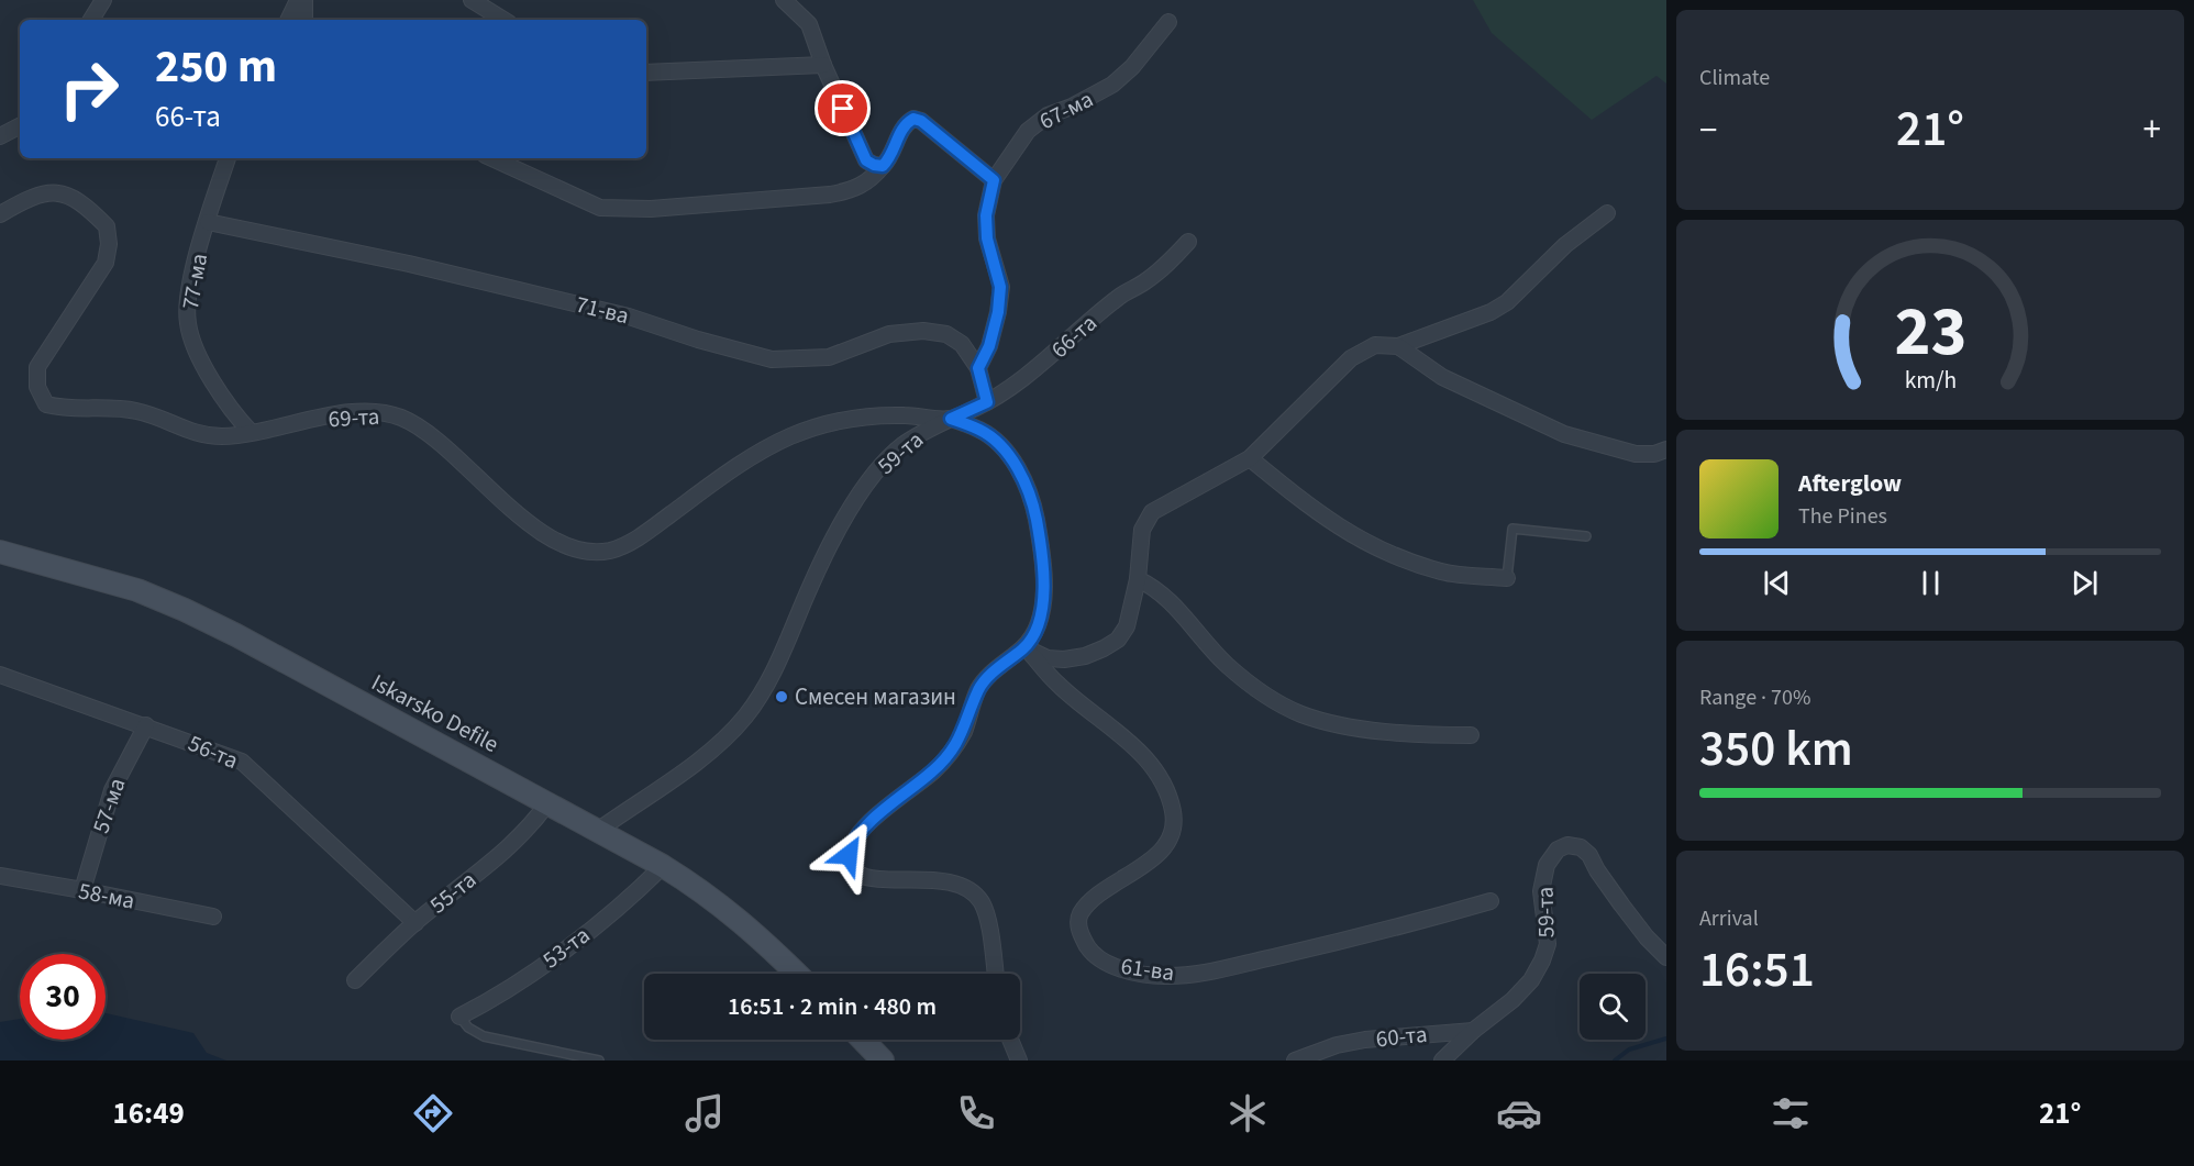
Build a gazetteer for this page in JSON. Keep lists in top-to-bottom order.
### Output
{
  "streets": {
    "main road": ["Iskarsko Defile"],
    "street": [
      "67-ма",
      "77-ма",
      "71-ва",
      "66-та",
      "69-та",
      "59-та",
      "56-та",
      "57-ма",
      "55-та",
      "58-ма",
      "53-та",
      "61-ва",
      "60-та"
    ]
  },
  "crossings": [
    ["67-ма", "71-ва"],
    ["77-ма", "71-ва"],
    ["77-ма", "69-та"],
    ["66-та", "69-та"],
    ["66-та", "59-та"],
    ["69-та", "59-та"],
    ["59-та", "Iskarsko Defile"],
    ["59-та", "60-та"],
    ["Iskarsko Defile", "55-та"],
    ["Iskarsko Defile", "53-та"],
    ["56-та", "57-ма"],
    ["56-та", "55-та"],
    ["57-ма", "58-ма"]
  ],
  "places": ["Смесен магазин"],
  "page": {
    "tile": [
      "Climate",
      ["Range · 70%", "350 km"],
      ["Arrival", "16:51"]
    ],
    "turn": ["250 m", "66-та"],
    "heat": ["−", "21°", "+"],
    "song": ["Afterglow", "The Pines"],
    "limit": "30",
    "trip": "16:51 · 2 min · 480 m",
    "tabs": ["16:49", "21°"],
    "gauge": ["23", "km/h"]
  }
}
